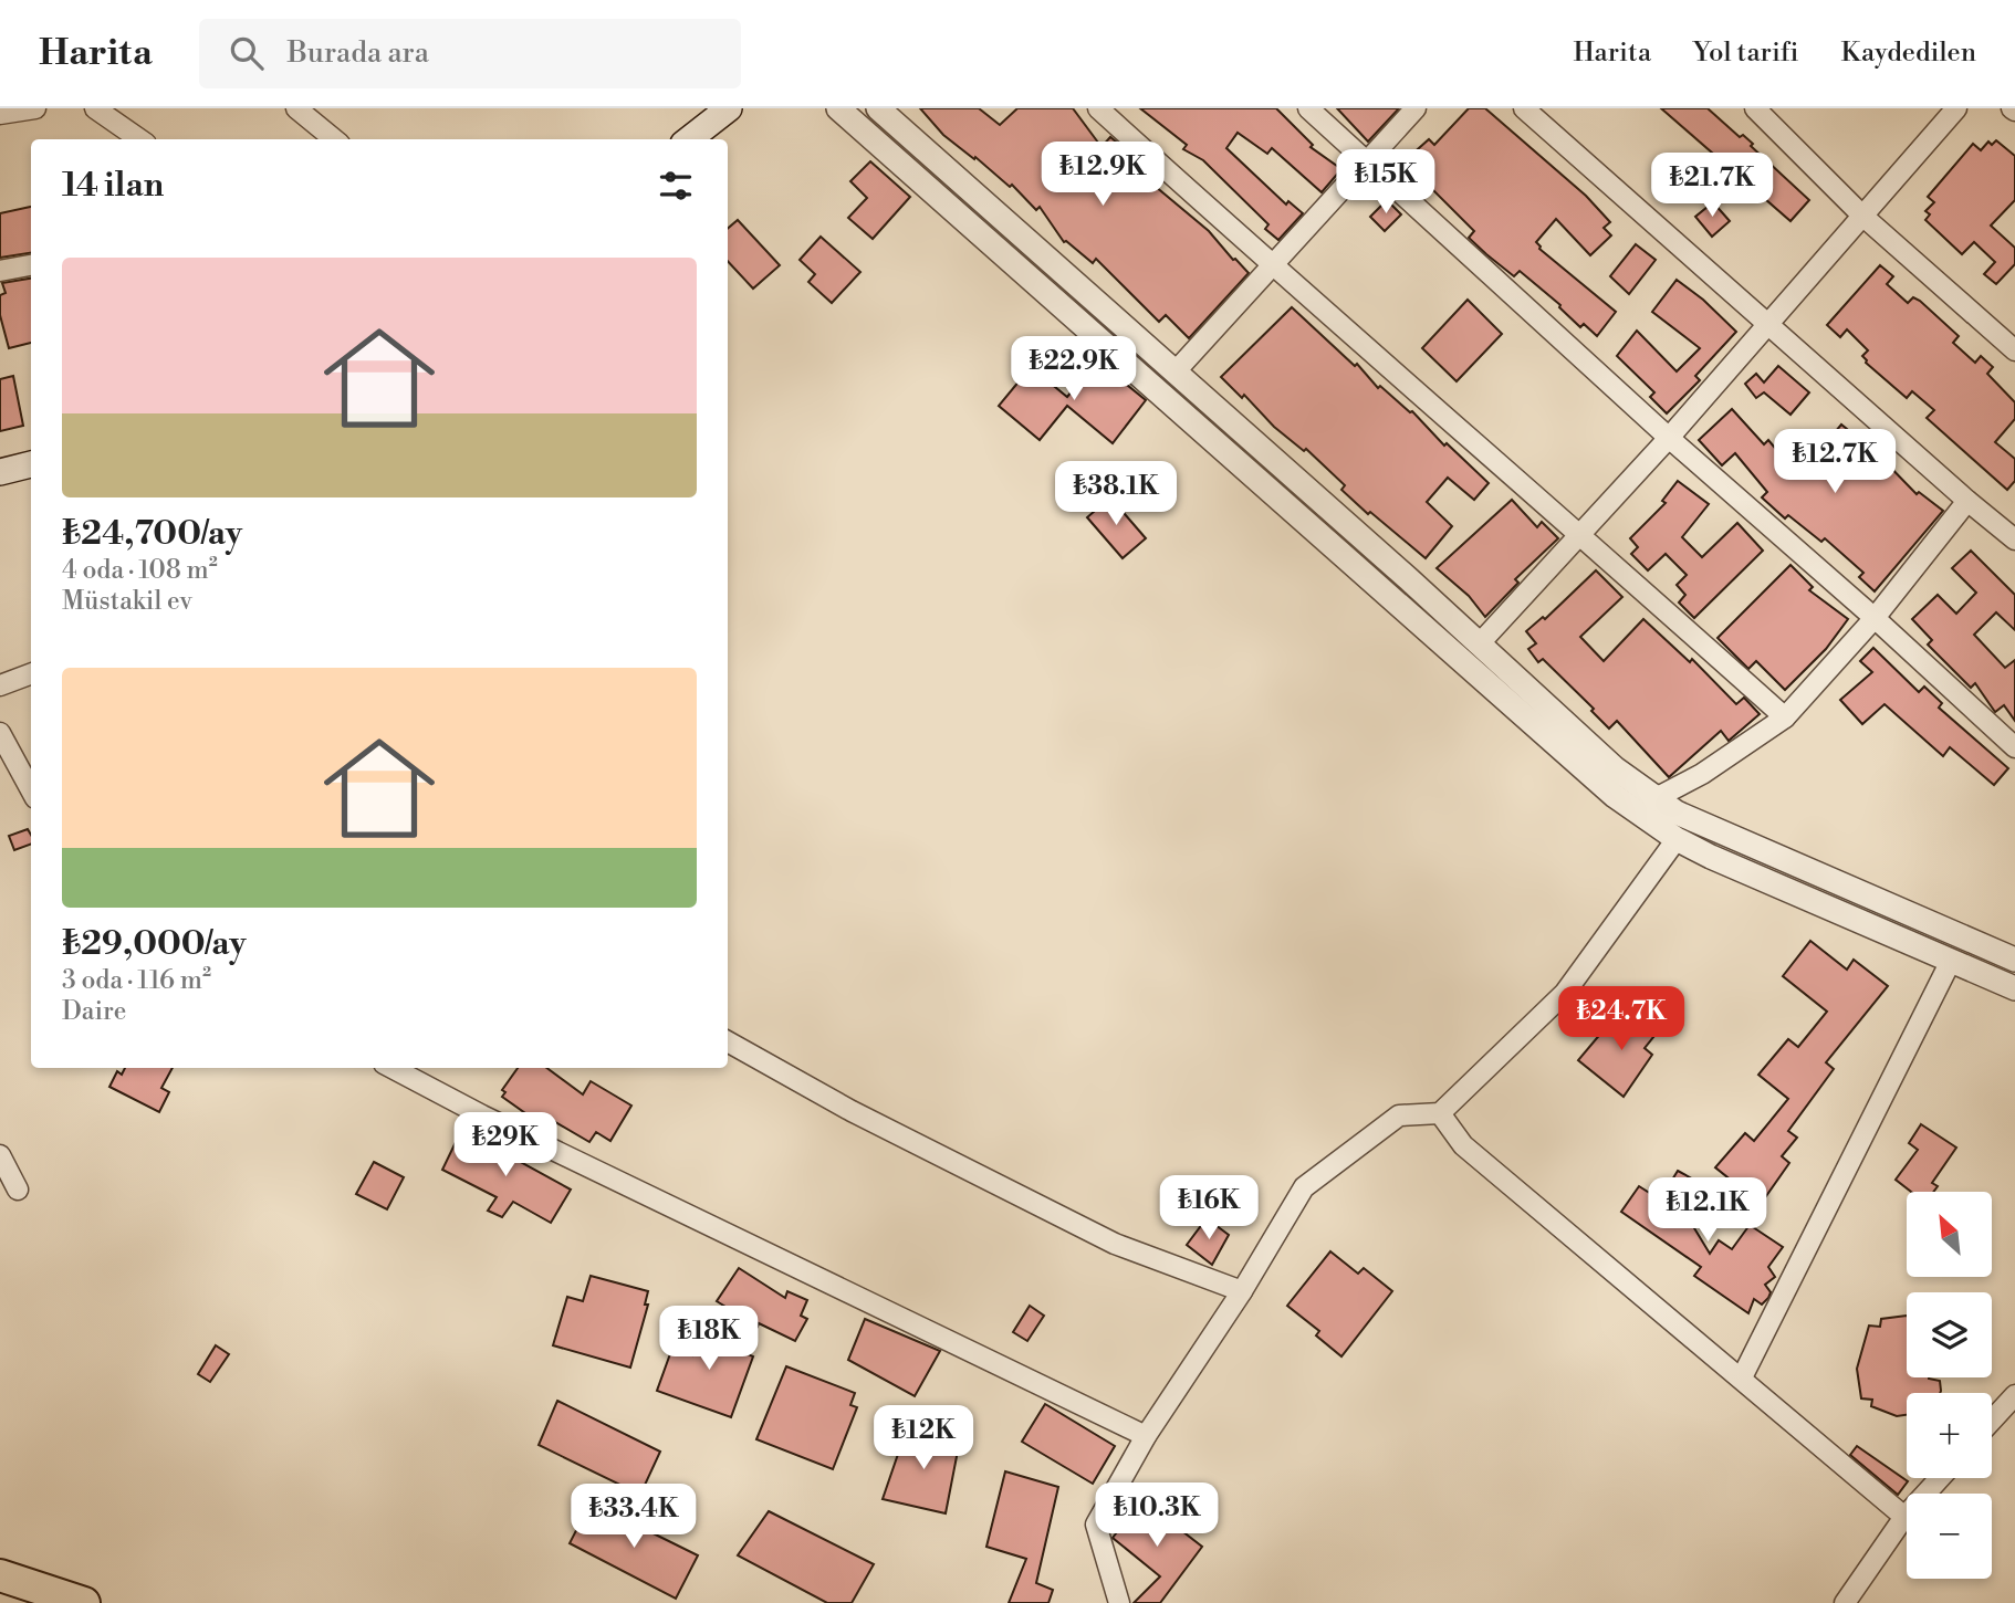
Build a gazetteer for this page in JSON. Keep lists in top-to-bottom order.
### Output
{
  "north": "top left",
  "page": {
    "header": "Harita",
    "search": "Burada ara",
    "nav": ["Harita", "Yol tarifi", "Kaydedilen"],
    "heading": "14 ilan",
    "price": [
      "₺12.9K",
      "₺15K",
      "₺21.7K",
      "₺22.9K",
      "₺12.7K",
      "₺38.1K",
      "₺24.7K",
      "₺29K",
      "₺16K",
      "₺12.1K",
      "₺18K",
      "₺12K",
      "₺10.3K",
      "₺33.4K"
    ],
    "list": [
      {
        "name": "₺24,700/ay",
        "note": "4 oda · 108 m² · Müstakil ev"
      },
      {
        "name": "₺29,000/ay",
        "note": "3 oda · 116 m² · Daire"
      }
    ],
    "map_buttons": ["+", "−"]
  }
}
